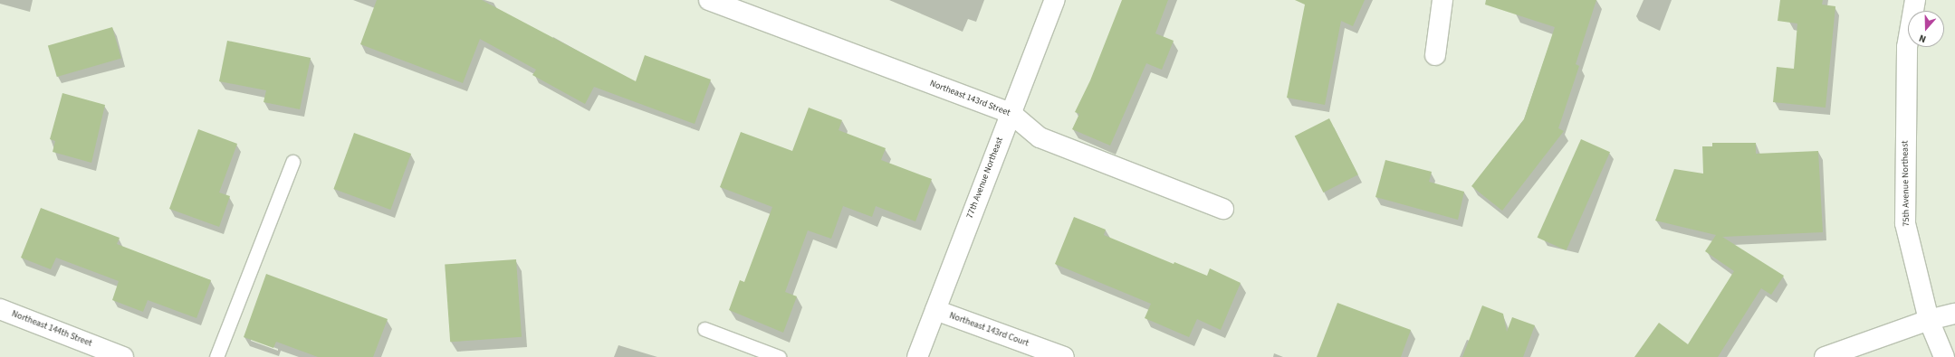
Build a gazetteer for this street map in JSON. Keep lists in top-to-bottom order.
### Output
{
  "streets": {
    "street": [
      "Northeast 143rd Street",
      "77th Avenue Northeast",
      "75th Avenue Northeast",
      "Northeast 144th Street",
      "Northeast 143rd Court"
    ]
  },
  "crossings": [
    ["Northeast 143rd Street", "77th Avenue Northeast"],
    ["77th Avenue Northeast", "Northeast 143rd Court"]
  ],
  "north": "bottom"
}
